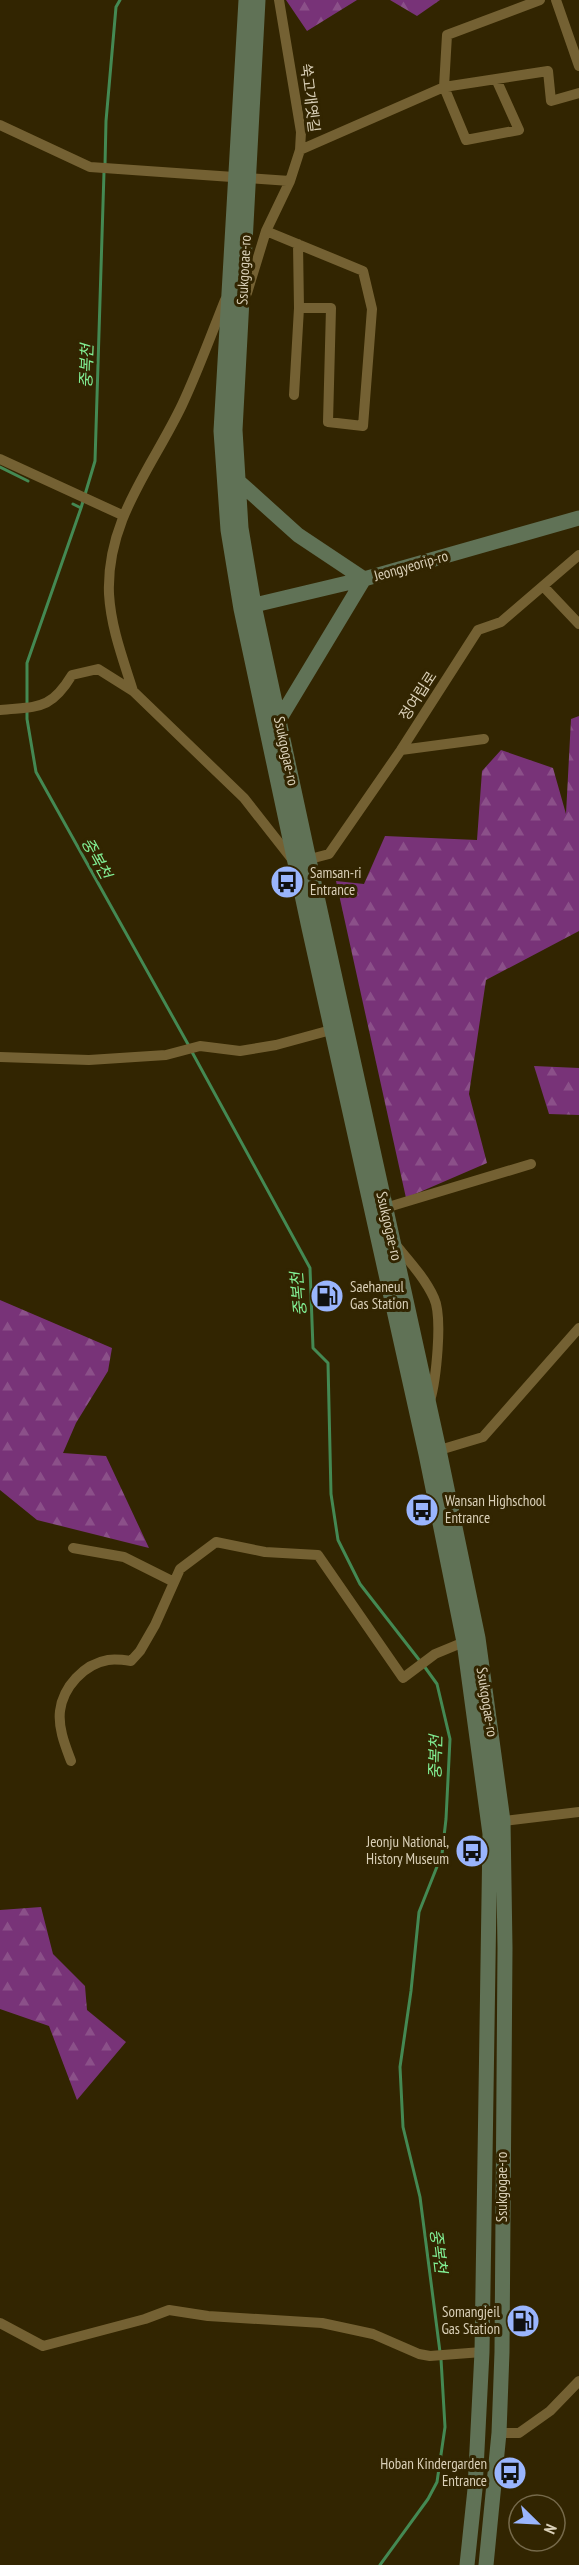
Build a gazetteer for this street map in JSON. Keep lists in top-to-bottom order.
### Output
{
  "streets": {
    "street": [
      "쑥고개옛길",
      "Ssukgogae-ro",
      "Jeongyeorip-ro",
      "정여립로"
    ]
  },
  "crossings": [
    ["쑥고개옛길", "Ssukgogae-ro"],
    ["Ssukgogae-ro", "Jeongyeorip-ro"],
    ["Ssukgogae-ro", "정여립로"]
  ],
  "water": ["중복천"],
  "places": {
    "bus stop": [
      "Samsan-ri Entrance",
      "Wansan Highschool Entrance",
      "Jeonju National, History Museum",
      "Hoban Kindergarden Entrance"
    ],
    "fuel station": ["Saehaneul Gas Station", "Somangjeil Gas Station"]
  },
  "north": "bottom right"
}
